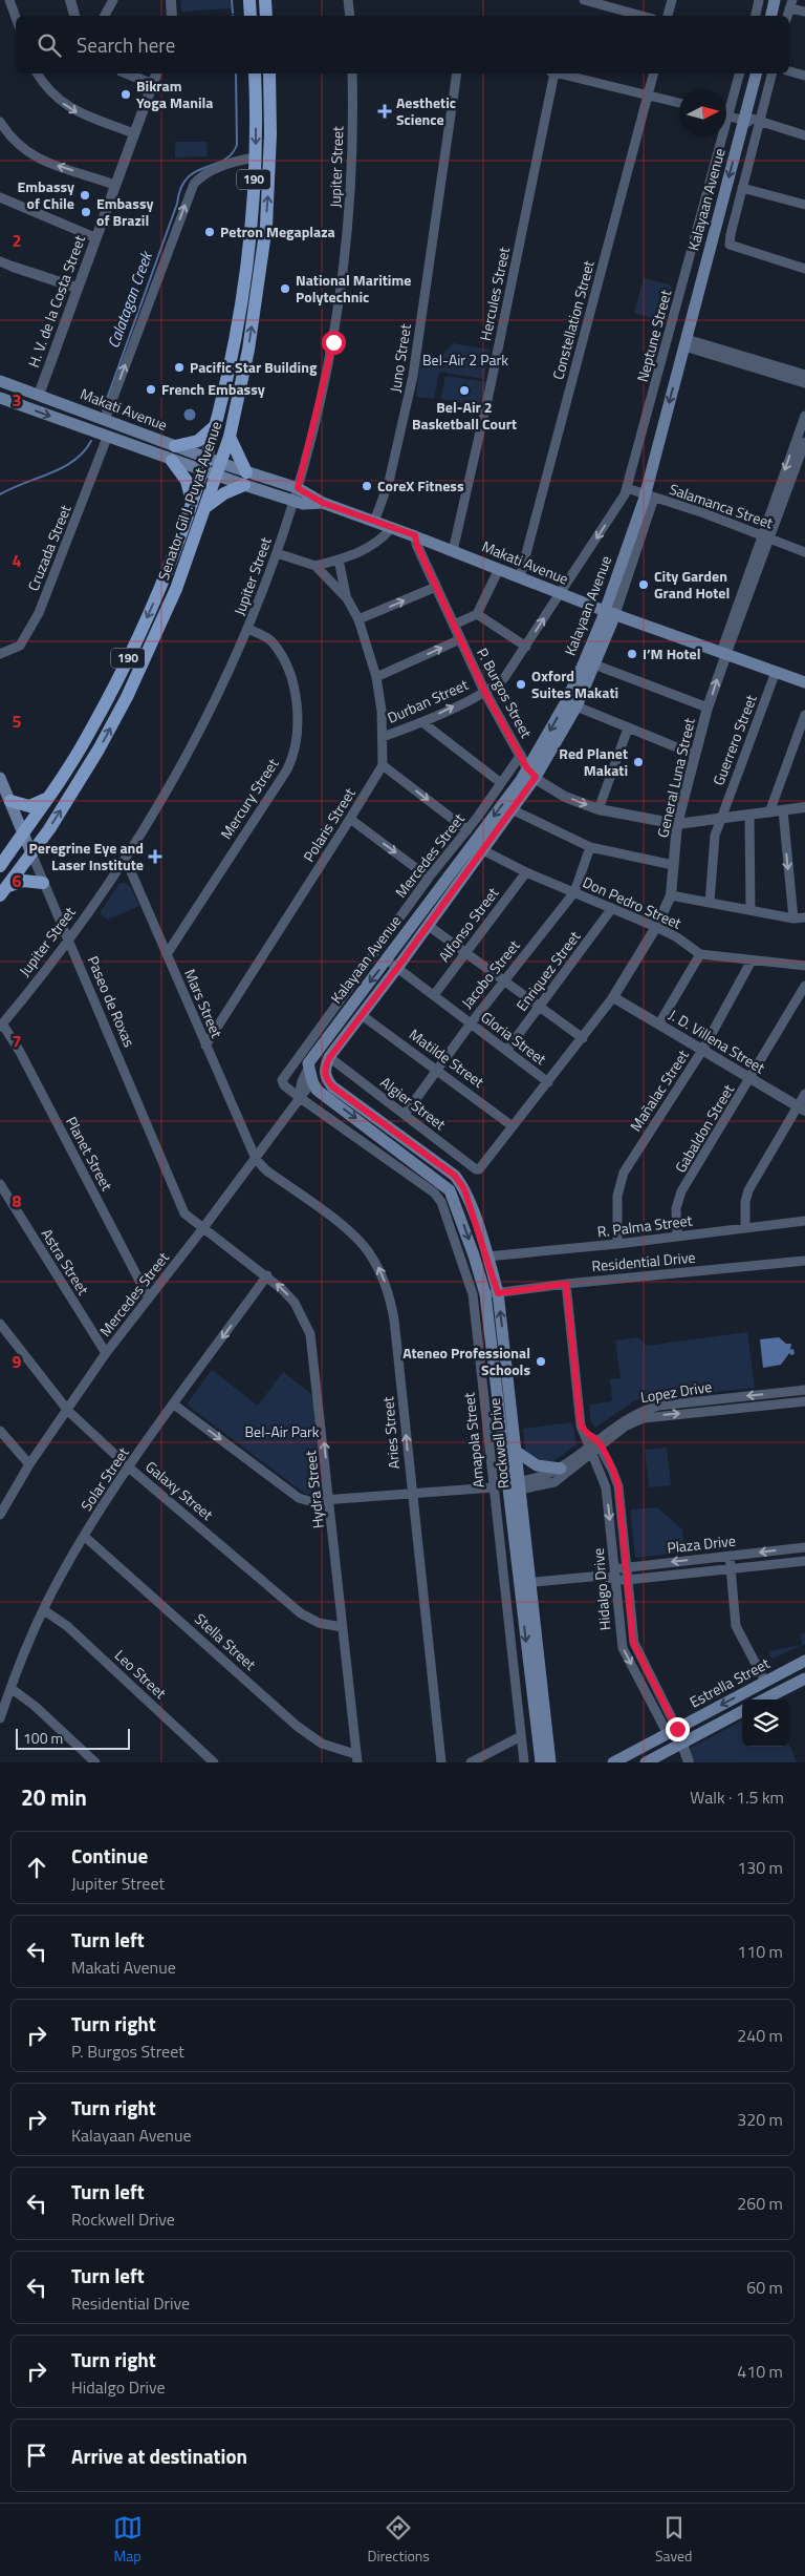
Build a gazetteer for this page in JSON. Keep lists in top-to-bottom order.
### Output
{
  "streets": {
    "main road": [
      "190",
      "Kalayaan Avenue",
      "Makati Avenue",
      "Senator Gil J. Puyat Avenue",
      "Paseo de Roxas",
      "Rockwell Drive",
      "Estrella Street"
    ],
    "street": [
      "Jupiter Street",
      "Hercules Street",
      "H. V. de la Costa Street",
      "Constellation Street",
      "Neptune Street",
      "Juno Street",
      "Salamanca Street",
      "Cruzada Street",
      "P. Burgos Street",
      "Durban Street",
      "Guerrero Street",
      "General Luna Street",
      "Mercury Street",
      "Polaris Street",
      "Mercedes Street",
      "Don Pedro Street",
      "Alfonso Street",
      "Enriquez Street",
      "Jacobo Street",
      "Mars Street",
      "Gloria Street",
      "J. D. Villena Street",
      "Matilde Street",
      "Mañalac Street",
      "Algier Street",
      "Gabaldon Street",
      "Planet Street",
      "R. Palma Street",
      "Astra Street",
      "Residential Drive",
      "Lopez Drive",
      "Aries Street",
      "Amapola Street",
      "Solar Street",
      "Hydra Street",
      "Galaxy Street",
      "Plaza Drive",
      "Hidalgo Drive",
      "Stella Street",
      "Leo Street"
    ]
  },
  "crossings": [
    ["Jupiter Street", "Makati Avenue"],
    ["Jupiter Street", "Mercury Street"],
    ["Jupiter Street", "Polaris Street"],
    ["Jupiter Street", "Paseo de Roxas"],
    ["Jupiter Street", "Mars Street"],
    ["Jupiter Street", "Planet Street"],
    ["Kalayaan Avenue", "Makati Avenue"],
    ["Kalayaan Avenue", "Salamanca Street"],
    ["Kalayaan Avenue", "P. Burgos Street"],
    ["Kalayaan Avenue", "Mercedes Street"],
    ["Kalayaan Avenue", "Don Pedro Street"],
    ["Kalayaan Avenue", "Gloria Street"],
    ["Kalayaan Avenue", "Matilde Street"],
    ["Kalayaan Avenue", "Algier Street"],
    ["Kalayaan Avenue", "Rockwell Drive"],
    ["Hercules Street", "Makati Avenue"],
    ["H. V. de la Costa Street", "Makati Avenue"],
    ["Constellation Street", "Makati Avenue"],
    ["Neptune Street", "Makati Avenue"],
    ["Neptune Street", "Salamanca Street"],
    ["Neptune Street", "Durban Street"],
    ["Juno Street", "Makati Avenue"],
    ["Makati Avenue", "Senator Gil J. Puyat Avenue"],
    ["Makati Avenue", "Cruzada Street"],
    ["Makati Avenue", "P. Burgos Street"],
    ["Makati Avenue", "Durban Street"],
    ["Makati Avenue", "Guerrero Street"],
    ["Makati Avenue", "General Luna Street"],
    ["Senator Gil J. Puyat Avenue", "Paseo de Roxas"],
    ["Salamanca Street", "General Luna Street"],
    ["P. Burgos Street", "Durban Street"],
    ["P. Burgos Street", "Guerrero Street"],
    ["P. Burgos Street", "General Luna Street"],
    ["P. Burgos Street", "Mercedes Street"],
    ["Durban Street", "Polaris Street"],
    ["General Luna Street", "Don Pedro Street"],
    ["General Luna Street", "Gloria Street"],
    ["General Luna Street", "J. D. Villena Street"],
    ["General Luna Street", "Matilde Street"],
    ["General Luna Street", "Algier Street"],
    ["Mercury Street", "Mars Street"],
    ["Polaris Street", "Mars Street"],
    ["Mercedes Street", "Paseo de Roxas"],
    ["Mercedes Street", "Mars Street"],
    ["Mercedes Street", "Planet Street"],
    ["Mercedes Street", "Astra Street"],
    ["Mercedes Street", "Aries Street"],
    ["Mercedes Street", "Amapola Street"],
    ["Mercedes Street", "Rockwell Drive"],
    ["Mercedes Street", "Hydra Street"],
    ["Mercedes Street", "Galaxy Street"],
    ["Don Pedro Street", "Alfonso Street"],
    ["Don Pedro Street", "Enriquez Street"],
    ["Don Pedro Street", "Jacobo Street"],
    ["Don Pedro Street", "Mañalac Street"],
    ["Alfonso Street", "Gloria Street"],
    ["Enriquez Street", "Gloria Street"],
    ["Jacobo Street", "Gloria Street"],
    ["Jacobo Street", "Matilde Street"],
    ["Jacobo Street", "Algier Street"],
    ["Paseo de Roxas", "Hydra Street"],
    ["Mars Street", "Aries Street"],
    ["J. D. Villena Street", "Mañalac Street"],
    ["J. D. Villena Street", "Gabaldon Street"],
    ["Mañalac Street", "R. Palma Street"],
    ["Algier Street", "Rockwell Drive"],
    ["Gabaldon Street", "R. Palma Street"],
    ["R. Palma Street", "Rockwell Drive"],
    ["Residential Drive", "Rockwell Drive"],
    ["Residential Drive", "Hidalgo Drive"],
    ["Lopez Drive", "Rockwell Drive"],
    ["Lopez Drive", "Hidalgo Drive"],
    ["Rockwell Drive", "Plaza Drive"],
    ["Solar Street", "Hydra Street"],
    ["Solar Street", "Galaxy Street"],
    ["Solar Street", "Stella Street"],
    ["Solar Street", "Leo Street"],
    ["Hydra Street", "Galaxy Street"],
    ["Hydra Street", "Stella Street"],
    ["Plaza Drive", "Hidalgo Drive"],
    ["Hidalgo Drive", "Estrella Street"]
  ],
  "one_way": ["Aries Street", "Hydra Street"],
  "water": ["Calatagan Creek"],
  "parks": ["Bel-Air 2 Park", "Bel-Air Park"],
  "places": {
    "other": [
      "Bikram Yoga Manila",
      "Embassy of Chile",
      "Embassy of Brazil",
      "Petron Megaplaza",
      "National Maritime Polytechnic",
      "Pacific Star Building",
      "French Embassy",
      "Bel-Air 2 Basketball Court",
      "CoreX Fitness",
      "City Garden Grand Hotel",
      "I’M Hotel",
      "Oxford Suites Makati",
      "Red Planet Makati",
      "Ateneo Professional Schools"
    ],
    "health": ["Aesthetic Science", "Peregrine Eye and Laser Institute"]
  },
  "scale_bar": "100 m",
  "north": "right",
  "page": {
    "search": "Search here",
    "scale": "100 m",
    "heading": ["20 min", "Walk · 1.5 km"],
    "list": [
      ["Continue", "Jupiter Street", "130 m"],
      ["Turn left", "Makati Avenue", "110 m"],
      ["Turn right", "P. Burgos Street", "240 m"],
      ["Turn right", "Kalayaan Avenue", "320 m"],
      ["Turn left", "Rockwell Drive", "260 m"],
      ["Turn left", "Residential Drive", "60 m"],
      ["Turn right", "Hidalgo Drive", "410 m"],
      "Arrive at destination"
    ],
    "nav": ["Map", "Directions", "Saved"]
  },
  "grid": {
    "rows": [
      "2",
      "3",
      "4",
      "5",
      "6",
      "7",
      "8",
      "9"
    ]
  }
}
